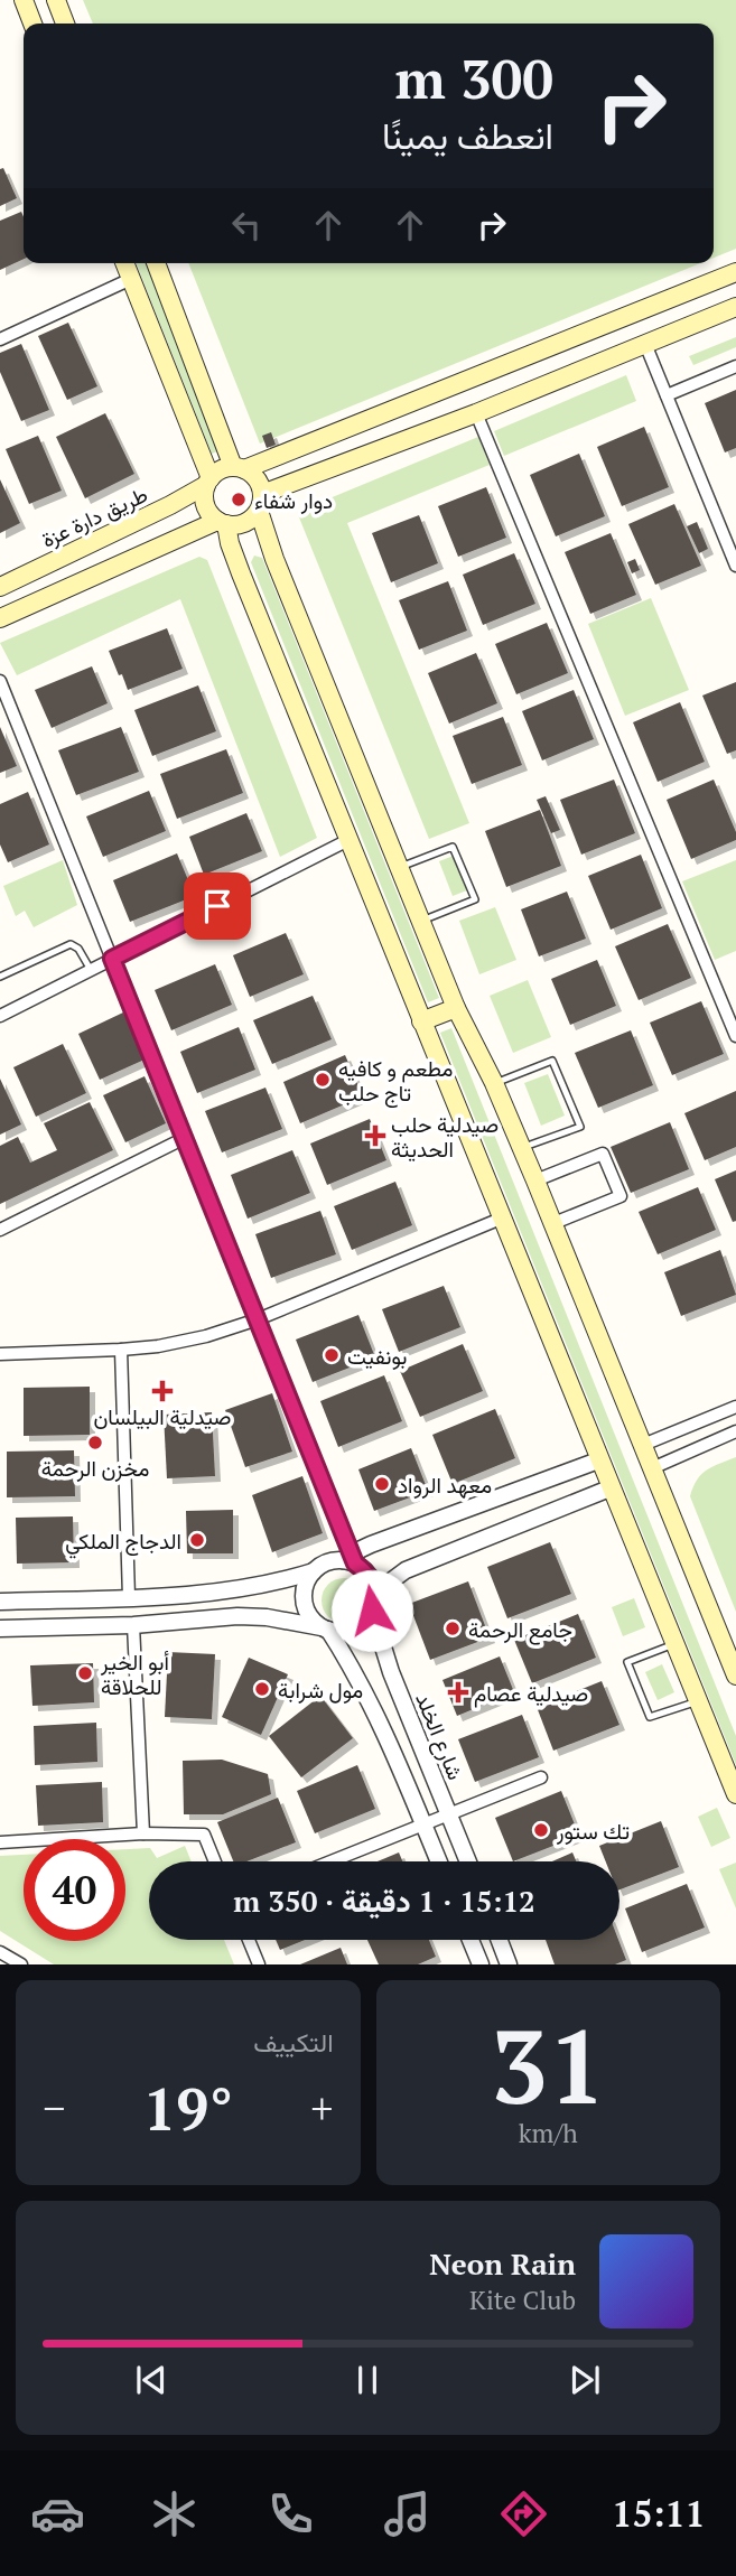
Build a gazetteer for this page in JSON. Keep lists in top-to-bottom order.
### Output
{
  "streets": {
    "main road": ["طريق دارة عزة"],
    "street": ["شارع الخلد"]
  },
  "places": {
    "other": [
      "دوار شفاء",
      "مطعم و كافيه تاج حلب",
      "بونفيت",
      "مخزن الرحمة",
      "معهد الرواد",
      "الدجاج الملكي",
      "جامع الرحمة",
      "أبو الخير للحلاقة",
      "مول شرابة",
      "تك ستور"
    ],
    "health": ["صيدلية حلب الحديثة", "صيدلية البيلسان", "صيدلية عصام"]
  },
  "page": {
    "turn": ["300 m", "انعطف يمينًا"],
    "limit": "40",
    "trip": "15:12 · 1 دقيقة · 350 m",
    "tile": [
      ["31", "km/h"],
      "التكييف"
    ],
    "heat": ["−", "19°", "+"],
    "song": ["Neon Rain", "Kite Club"],
    "tabs": "15:11"
  }
}
